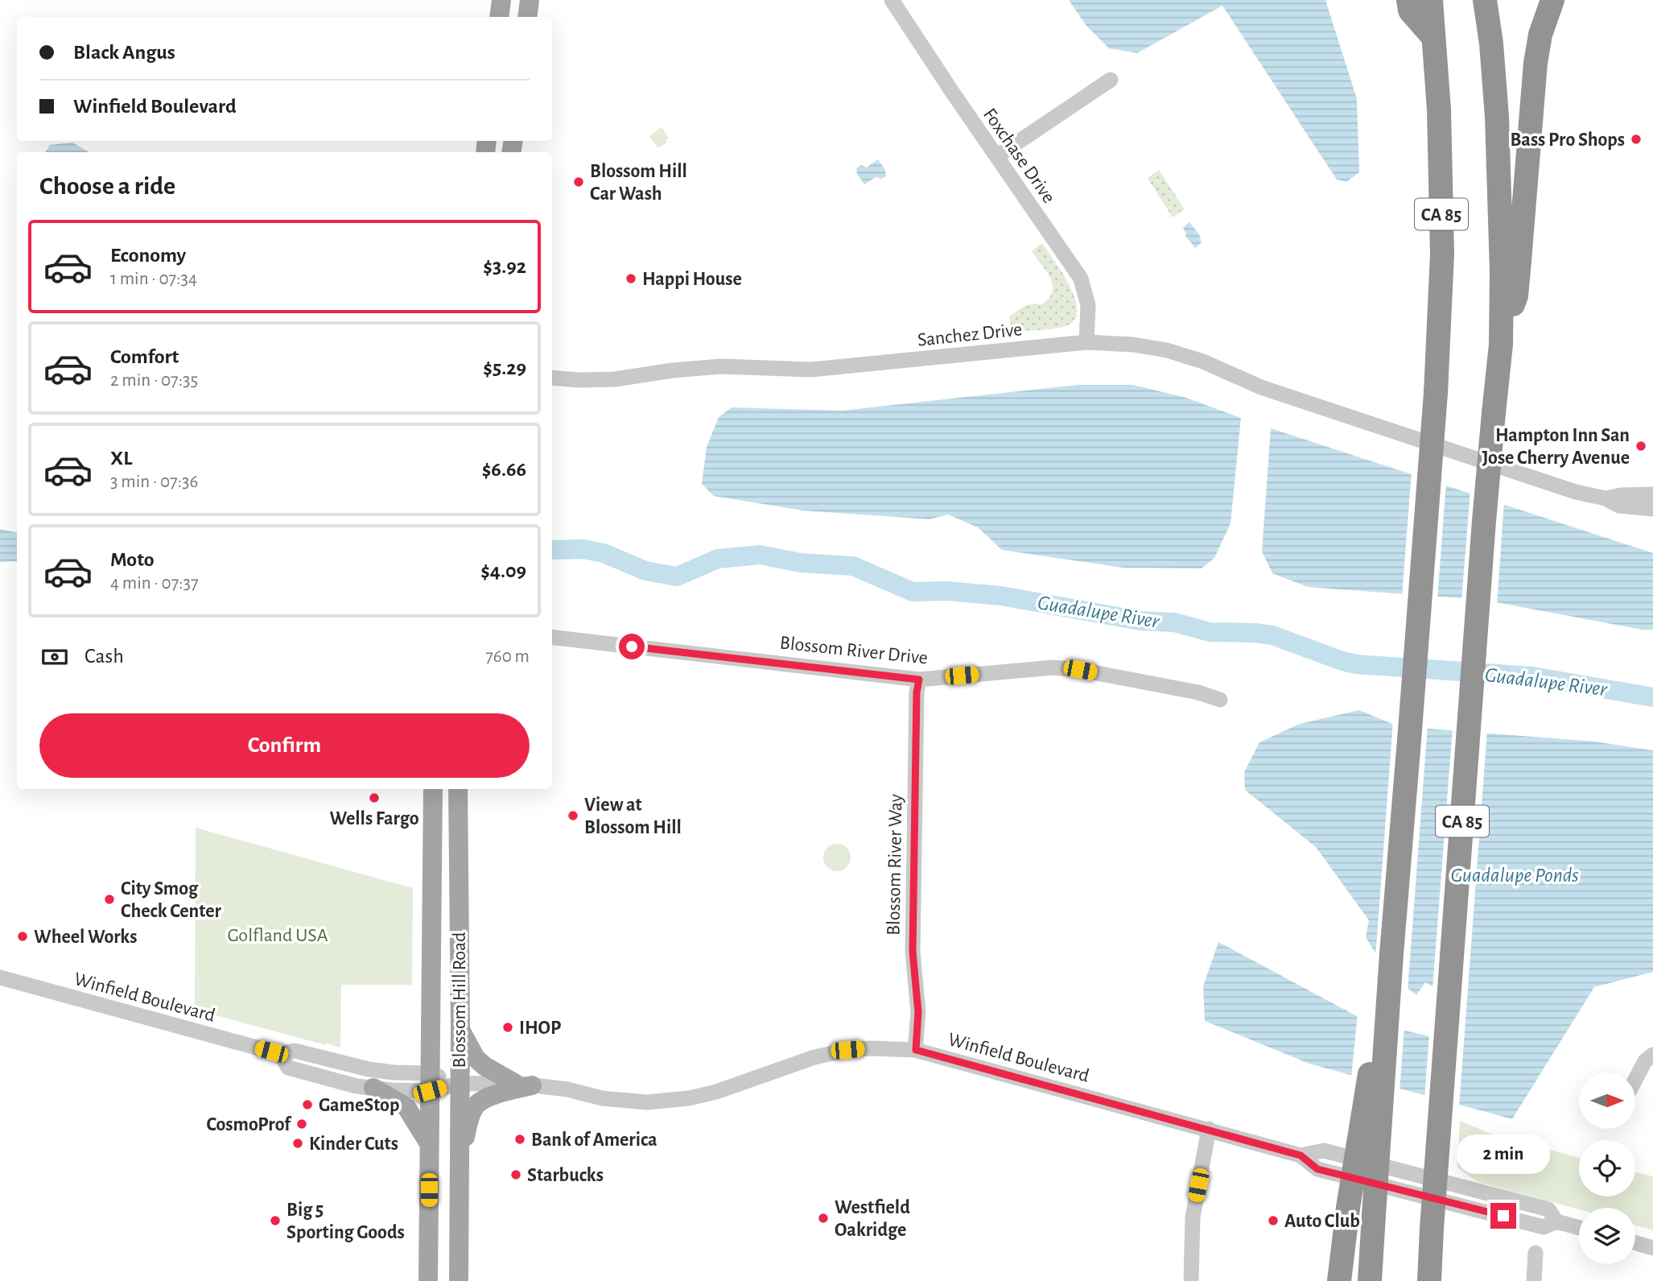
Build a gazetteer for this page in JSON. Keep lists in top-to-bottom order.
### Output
{
  "streets": {
    "highway": ["CA 85"],
    "main road": ["Blossom Hill Road"],
    "street": [
      "Foxchase Drive",
      "Sanchez Drive",
      "Blossom River Drive",
      "Blossom River Way",
      "Winfield Boulevard"
    ]
  },
  "crossings": [
    ["Foxchase Drive", "Sanchez Drive"],
    ["Blossom River Drive", "Blossom River Way"],
    ["Blossom River Way", "Winfield Boulevard"],
    ["Winfield Boulevard", "Blossom Hill Road"]
  ],
  "water": ["Guadalupe River", "Guadalupe Ponds"],
  "parks": ["Golfland USA"],
  "places": [
    "Bass Pro Shops",
    "Blossom Hill Car Wash",
    "Happi House",
    "Hampton Inn San Jose Cherry Avenue",
    "Wells Fargo",
    "View at Blossom Hill",
    "City Smog Check Center",
    "Wheel Works",
    "IHOP",
    "GameStop",
    "CosmoProf",
    "Bank of America",
    "Kinder Cuts",
    "Starbucks",
    "Westfield Oakridge",
    "Big 5 Sporting Goods",
    "Auto Club"
  ],
  "north": "right",
  "page": {
    "banner": ["Black Angus", "Winfield Boulevard"],
    "heading": "Choose a ride",
    "list": [
      {
        "name": "Economy",
        "note": "1 min · 07:34",
        "value": "$3.92"
      },
      {
        "name": "Comfort",
        "note": "2 min · 07:35",
        "value": "$5.29"
      },
      {
        "name": "XL",
        "note": "3 min · 07:36",
        "value": "$6.66"
      },
      {
        "name": "Moto",
        "note": "4 min · 07:37",
        "value": "$4.09"
      }
    ],
    "pay": ["Cash", "760 m"],
    "buttons": "Confirm",
    "bubble": "2 min"
  }
}
